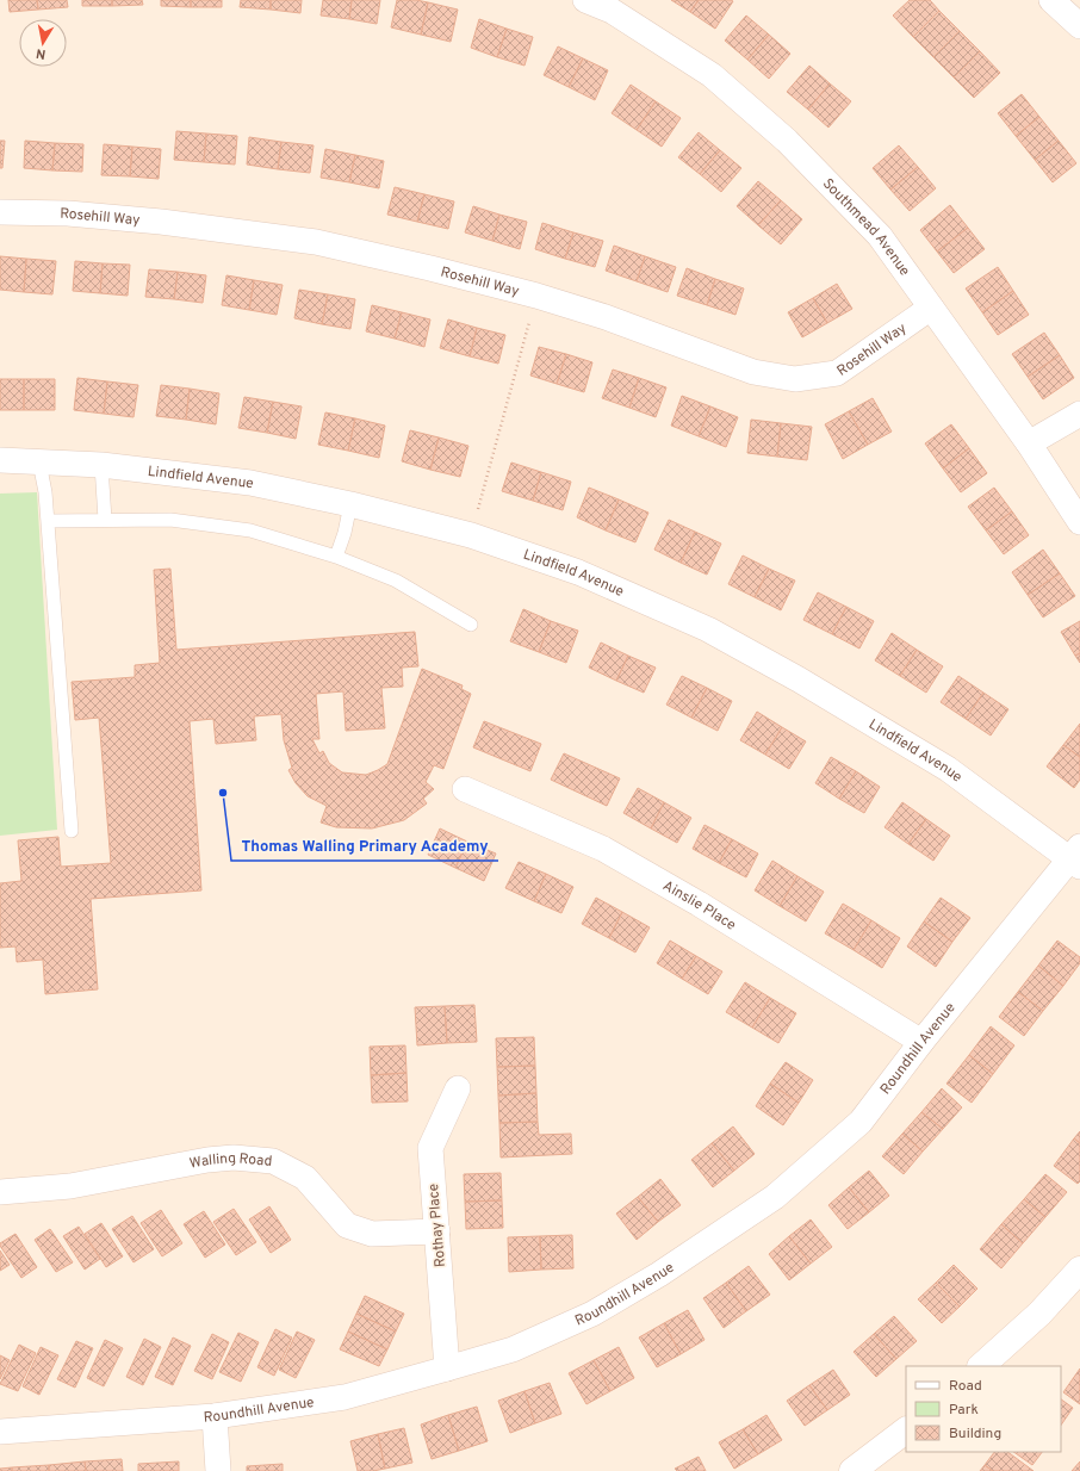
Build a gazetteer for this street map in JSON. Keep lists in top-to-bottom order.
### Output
{
  "streets": {
    "street": [
      "Rosehill Way",
      "Southmead Avenue",
      "Lindfield Avenue",
      "Ainslie Place",
      "Roundhill Avenue",
      "Walling Road",
      "Rothay Place"
    ]
  },
  "crossings": [
    ["Rosehill Way", "Southmead Avenue"],
    ["Lindfield Avenue", "Roundhill Avenue"],
    ["Ainslie Place", "Roundhill Avenue"],
    ["Roundhill Avenue", "Rothay Place"],
    ["Walling Road", "Rothay Place"]
  ],
  "places": ["Thomas Walling Primary Academy"],
  "legend": ["Road", "Park", "Building"],
  "north": "bottom"
}
